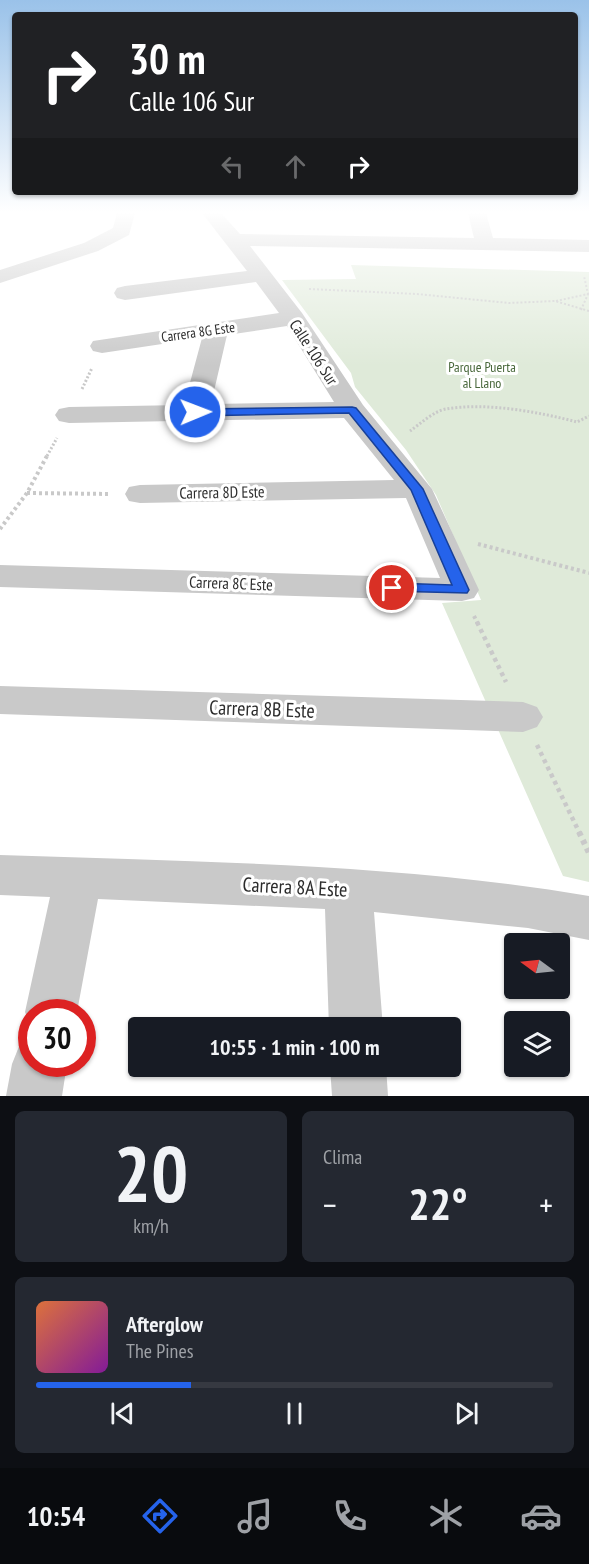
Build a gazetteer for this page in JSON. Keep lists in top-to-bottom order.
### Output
{
  "streets": {
    "street": [
      "Carrera 8G Este",
      "Calle 106 Sur",
      "Carrera 8D Este",
      "Carrera 8C Este",
      "Carrera 8B Este",
      "Carrera 8A Este"
    ]
  },
  "crossings": [
    ["Carrera 8G Este", "Calle 106 Sur"],
    ["Calle 106 Sur", "Carrera 8D Este"],
    ["Calle 106 Sur", "Carrera 8C Este"]
  ],
  "parks": ["Parque Puerta al Llano"],
  "north": "left",
  "page": {
    "turn": ["30 m", "Calle 106 Sur"],
    "limit": "30",
    "trip": "10:55 · 1 min · 100 m",
    "tile": [
      ["20", "km/h"],
      "Clima"
    ],
    "heat": ["−", "22°", "+"],
    "song": ["Afterglow", "The Pines"],
    "tabs": "10:54"
  }
}
